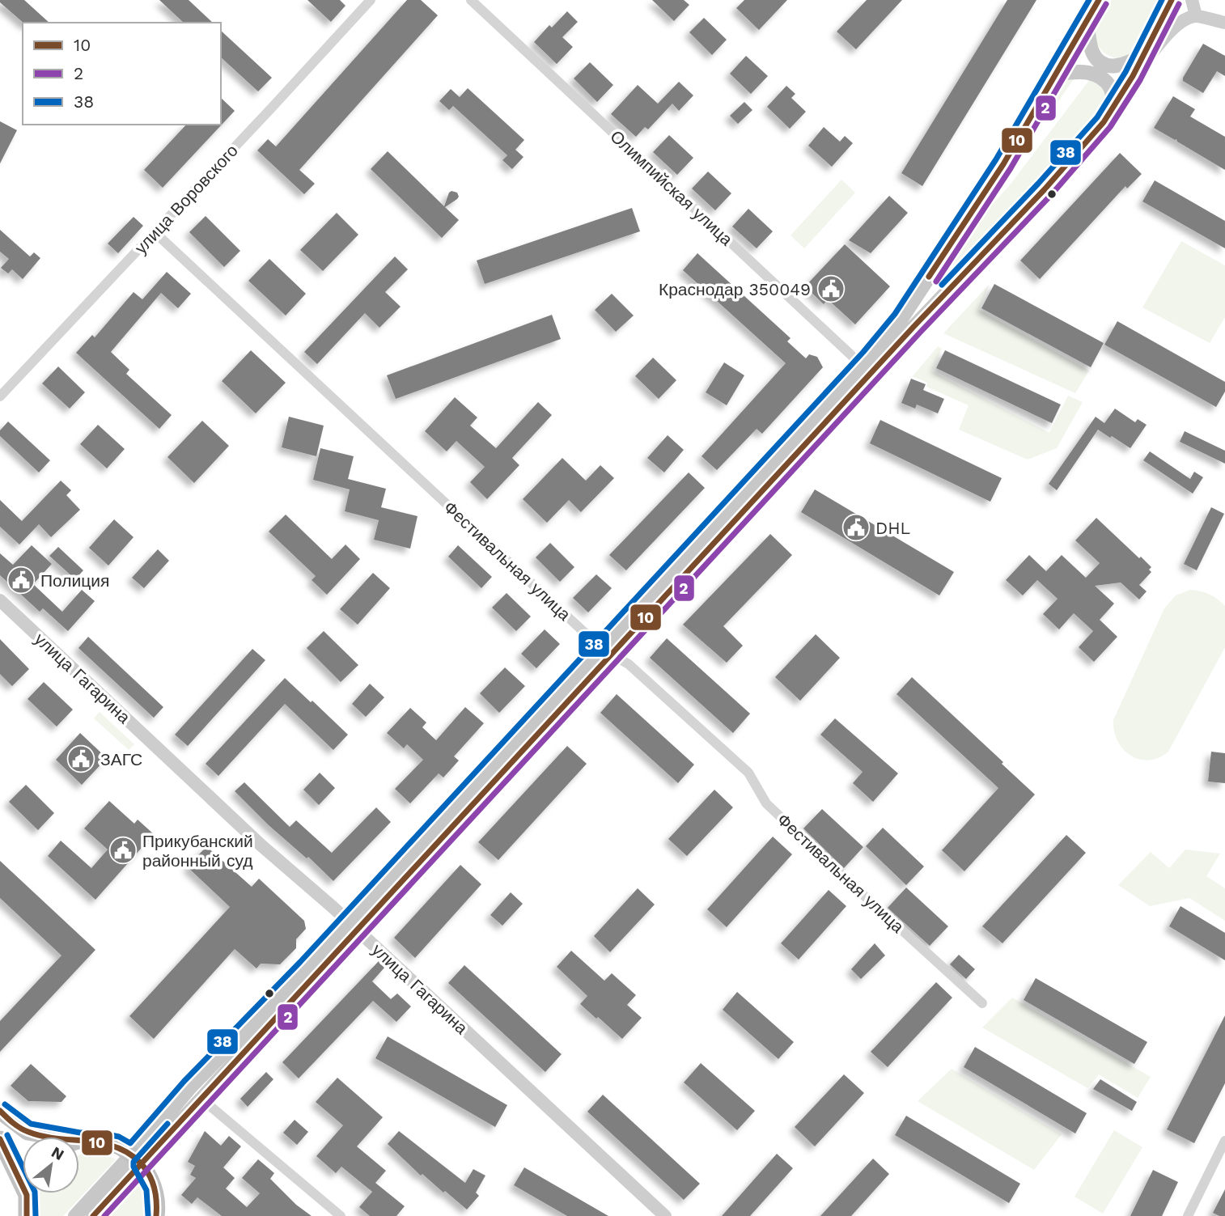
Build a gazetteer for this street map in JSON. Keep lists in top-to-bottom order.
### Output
{
  "streets": {
    "street": [
      "Олимпийская улица",
      "улица Воровского",
      "Фестивальная улица",
      "улица Гагарина"
    ]
  },
  "crossings": [
    ["улица Воровского", "Фестивальная улица"]
  ],
  "places": {
    "public building": [
      "Краснодар 350049",
      "DHL",
      "Полиция",
      "ЗАГС",
      "Прикубанский районный суд"
    ]
  },
  "lines": ["transit line 10", "transit line 38", "transit line 2"],
  "legend": ["10", "2", "38"],
  "north": "top right"
}
